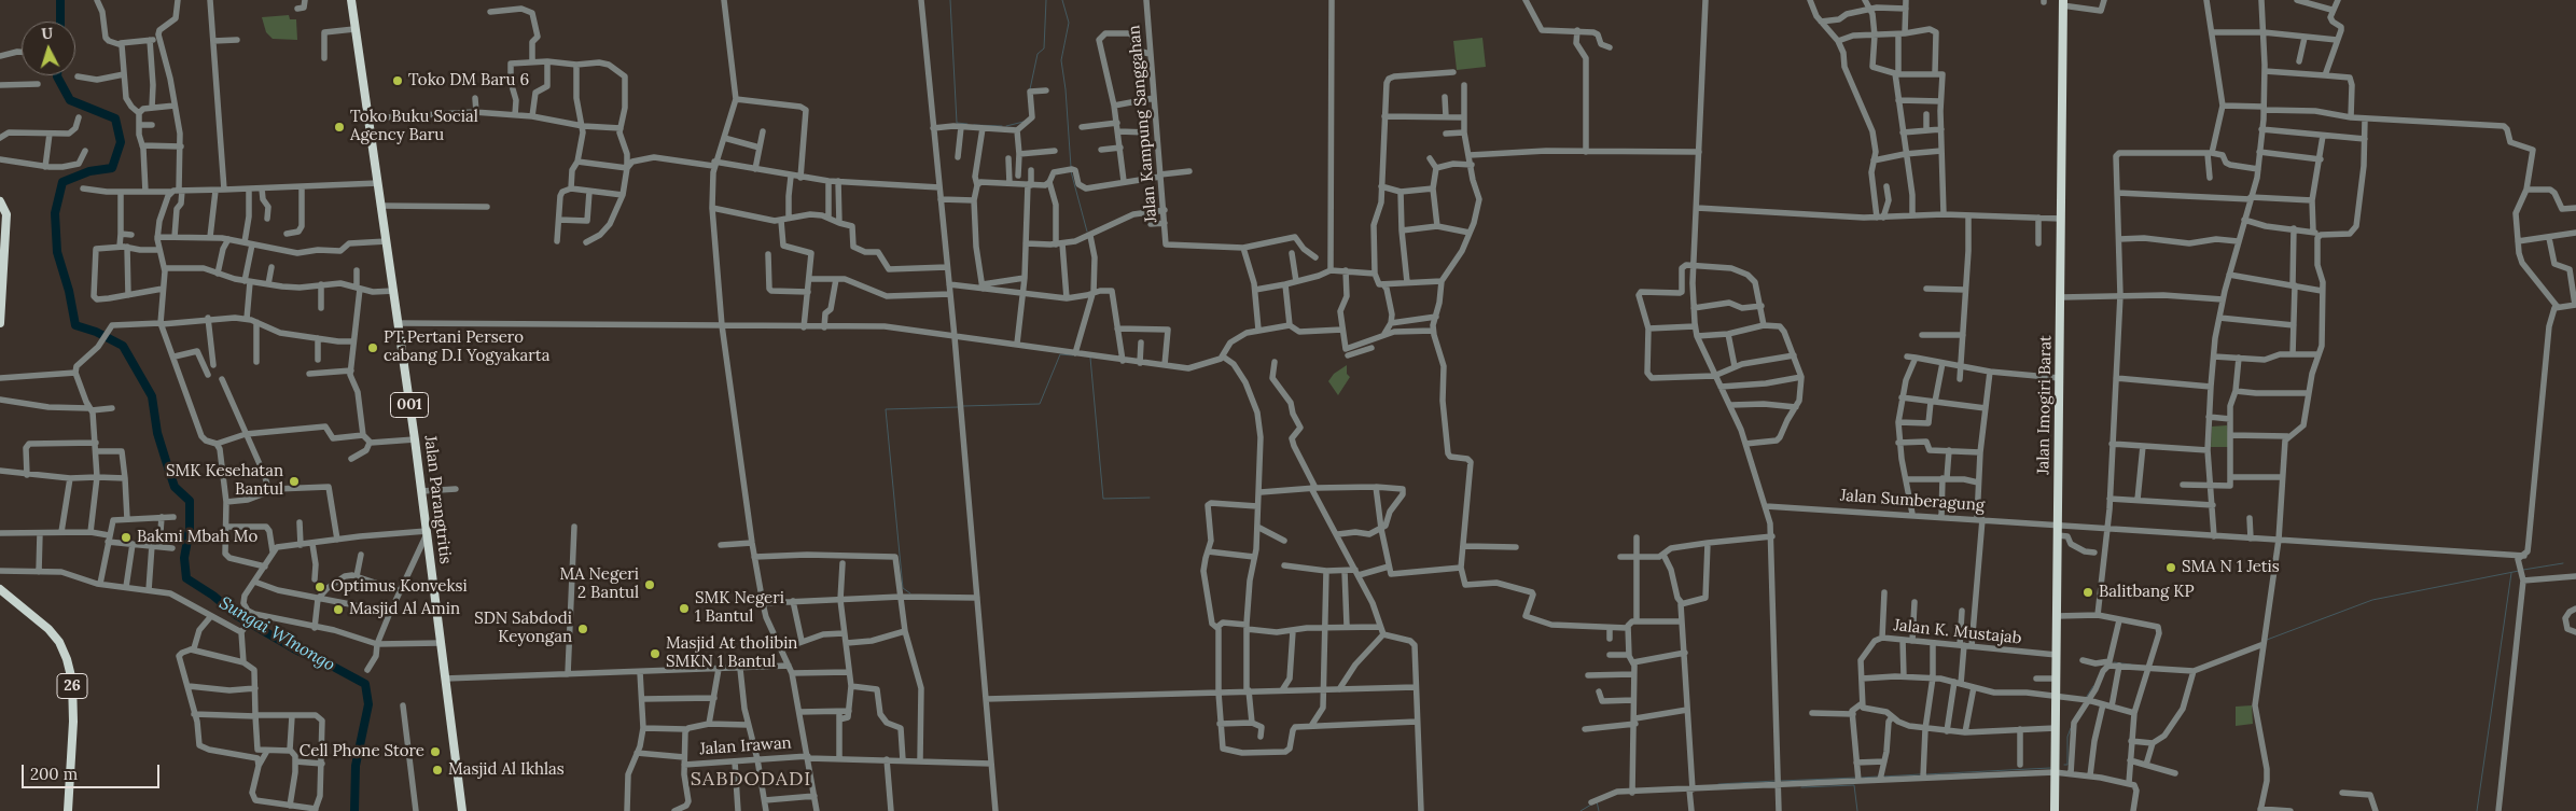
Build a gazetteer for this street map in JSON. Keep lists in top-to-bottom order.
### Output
{
  "streets": {
    "main road": [
      "001",
      "Jalan Imogiri Barat",
      "Jalan Parangtritis",
      "26"
    ],
    "street": [
      "Jalan Kampung Sanggahan",
      "Jalan Sumberagung",
      "Jalan K. Mustajab",
      "Jalan Irawan"
    ]
  },
  "crossings": [
    ["Jalan Imogiri Barat", "Jalan Sumberagung"],
    ["Jalan Imogiri Barat", "Jalan K. Mustajab"]
  ],
  "districts": ["SABDODADI"],
  "water": ["Sungai WInongo"],
  "places": [
    "Toko DM Baru 6",
    "Toko Buku Social Agency Baru",
    "PT.Pertani Persero cabang D.I Yogyakarta",
    "SMK Kesehatan Bantul",
    "Bakmi Mbah Mo",
    "SMA N 1 Jetis",
    "MA Negeri 2 Bantul",
    "Optimus Konveksi",
    "Balitbang KP",
    "SMK Negeri 1 Bantul",
    "Masjid Al Amin",
    "SDN Sabdodi Keyongan",
    "Masjid At tholibin SMKN 1 Bantul",
    "Cell Phone Store",
    "Masjid Al Ikhlas"
  ],
  "scale_bar": "200 m",
  "north": "top"
}
